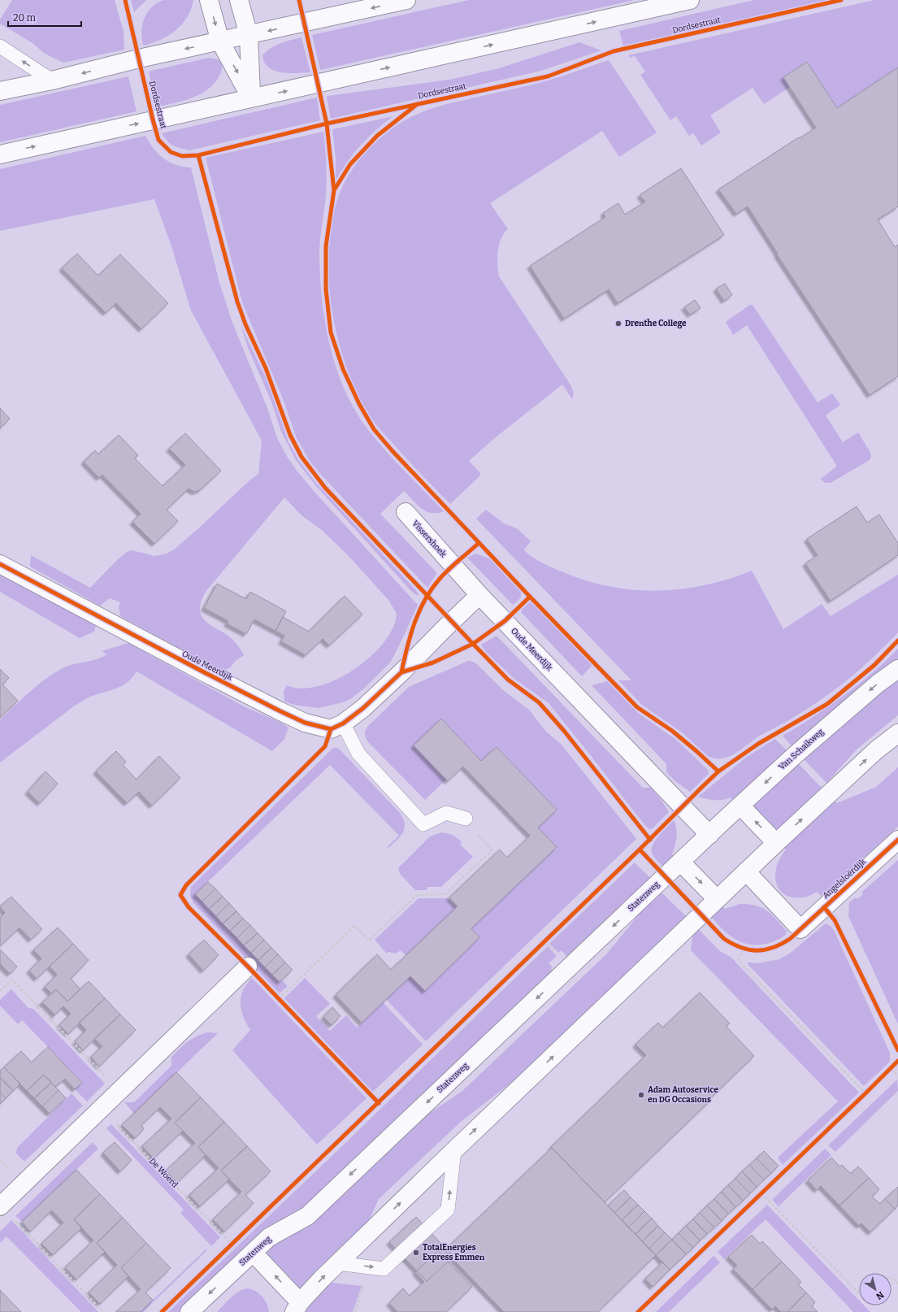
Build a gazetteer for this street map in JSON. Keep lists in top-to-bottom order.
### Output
{
  "streets": {
    "street": [
      "Dordsestraat",
      "Vissershoek",
      "Oude Meerdijk",
      "Van Schaikweg",
      "Angelsloërdijk",
      "Statenweg"
    ],
    "path": ["De Woerd"]
  },
  "crossings": [
    ["Vissershoek", "Oude Meerdijk"],
    ["Oude Meerdijk", "Van Schaikweg"],
    ["Oude Meerdijk", "Statenweg"],
    ["Van Schaikweg", "Statenweg"]
  ],
  "places": ["Drenthe College", "Adam Autoservice en DG Occasions", "TotalEnergies Express Emmen"],
  "scale_bar": "20 m",
  "north": "bottom right"
}
